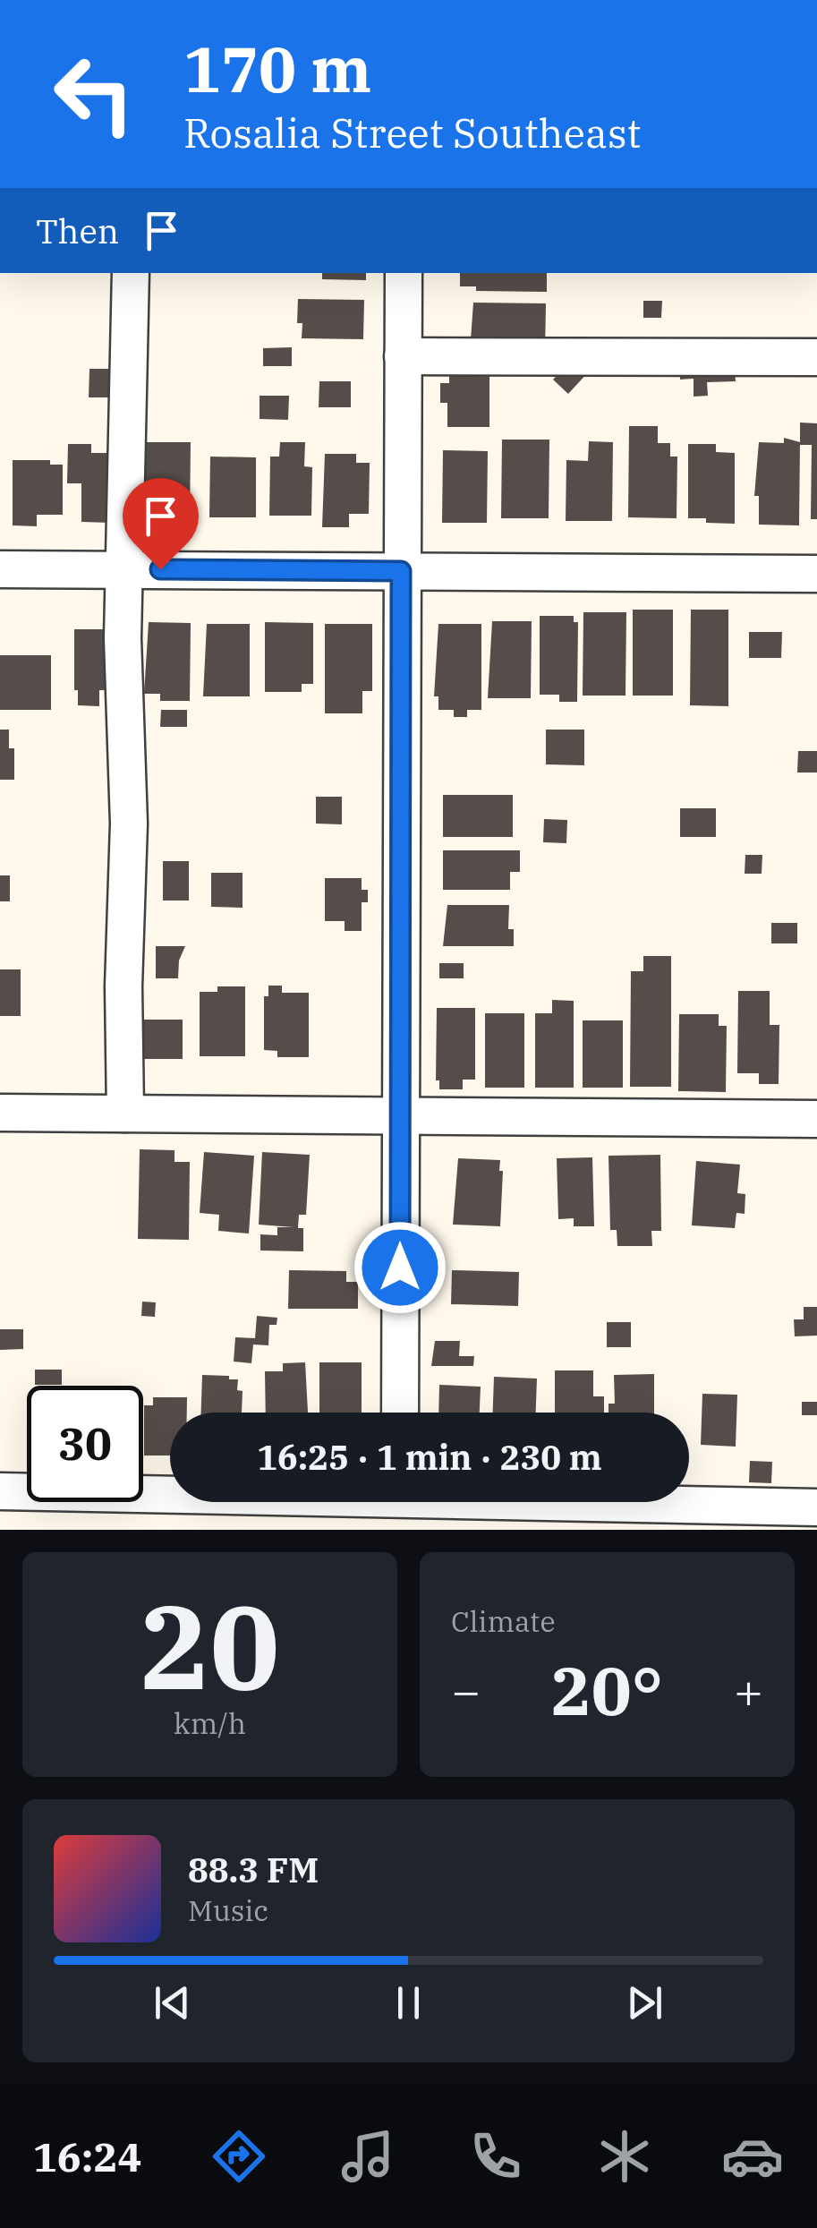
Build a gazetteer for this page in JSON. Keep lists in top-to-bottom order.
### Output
{
  "page": {
    "turn": ["170 m", "Rosalia Street Southeast"],
    "then": "Then",
    "limit": "30",
    "trip": "16:25 · 1 min · 230 m",
    "tile": [
      ["20", "km/h"],
      "Climate"
    ],
    "heat": ["−", "20°", "+"],
    "song": ["88.3 FM", "Music"],
    "tabs": "16:24"
  }
}
